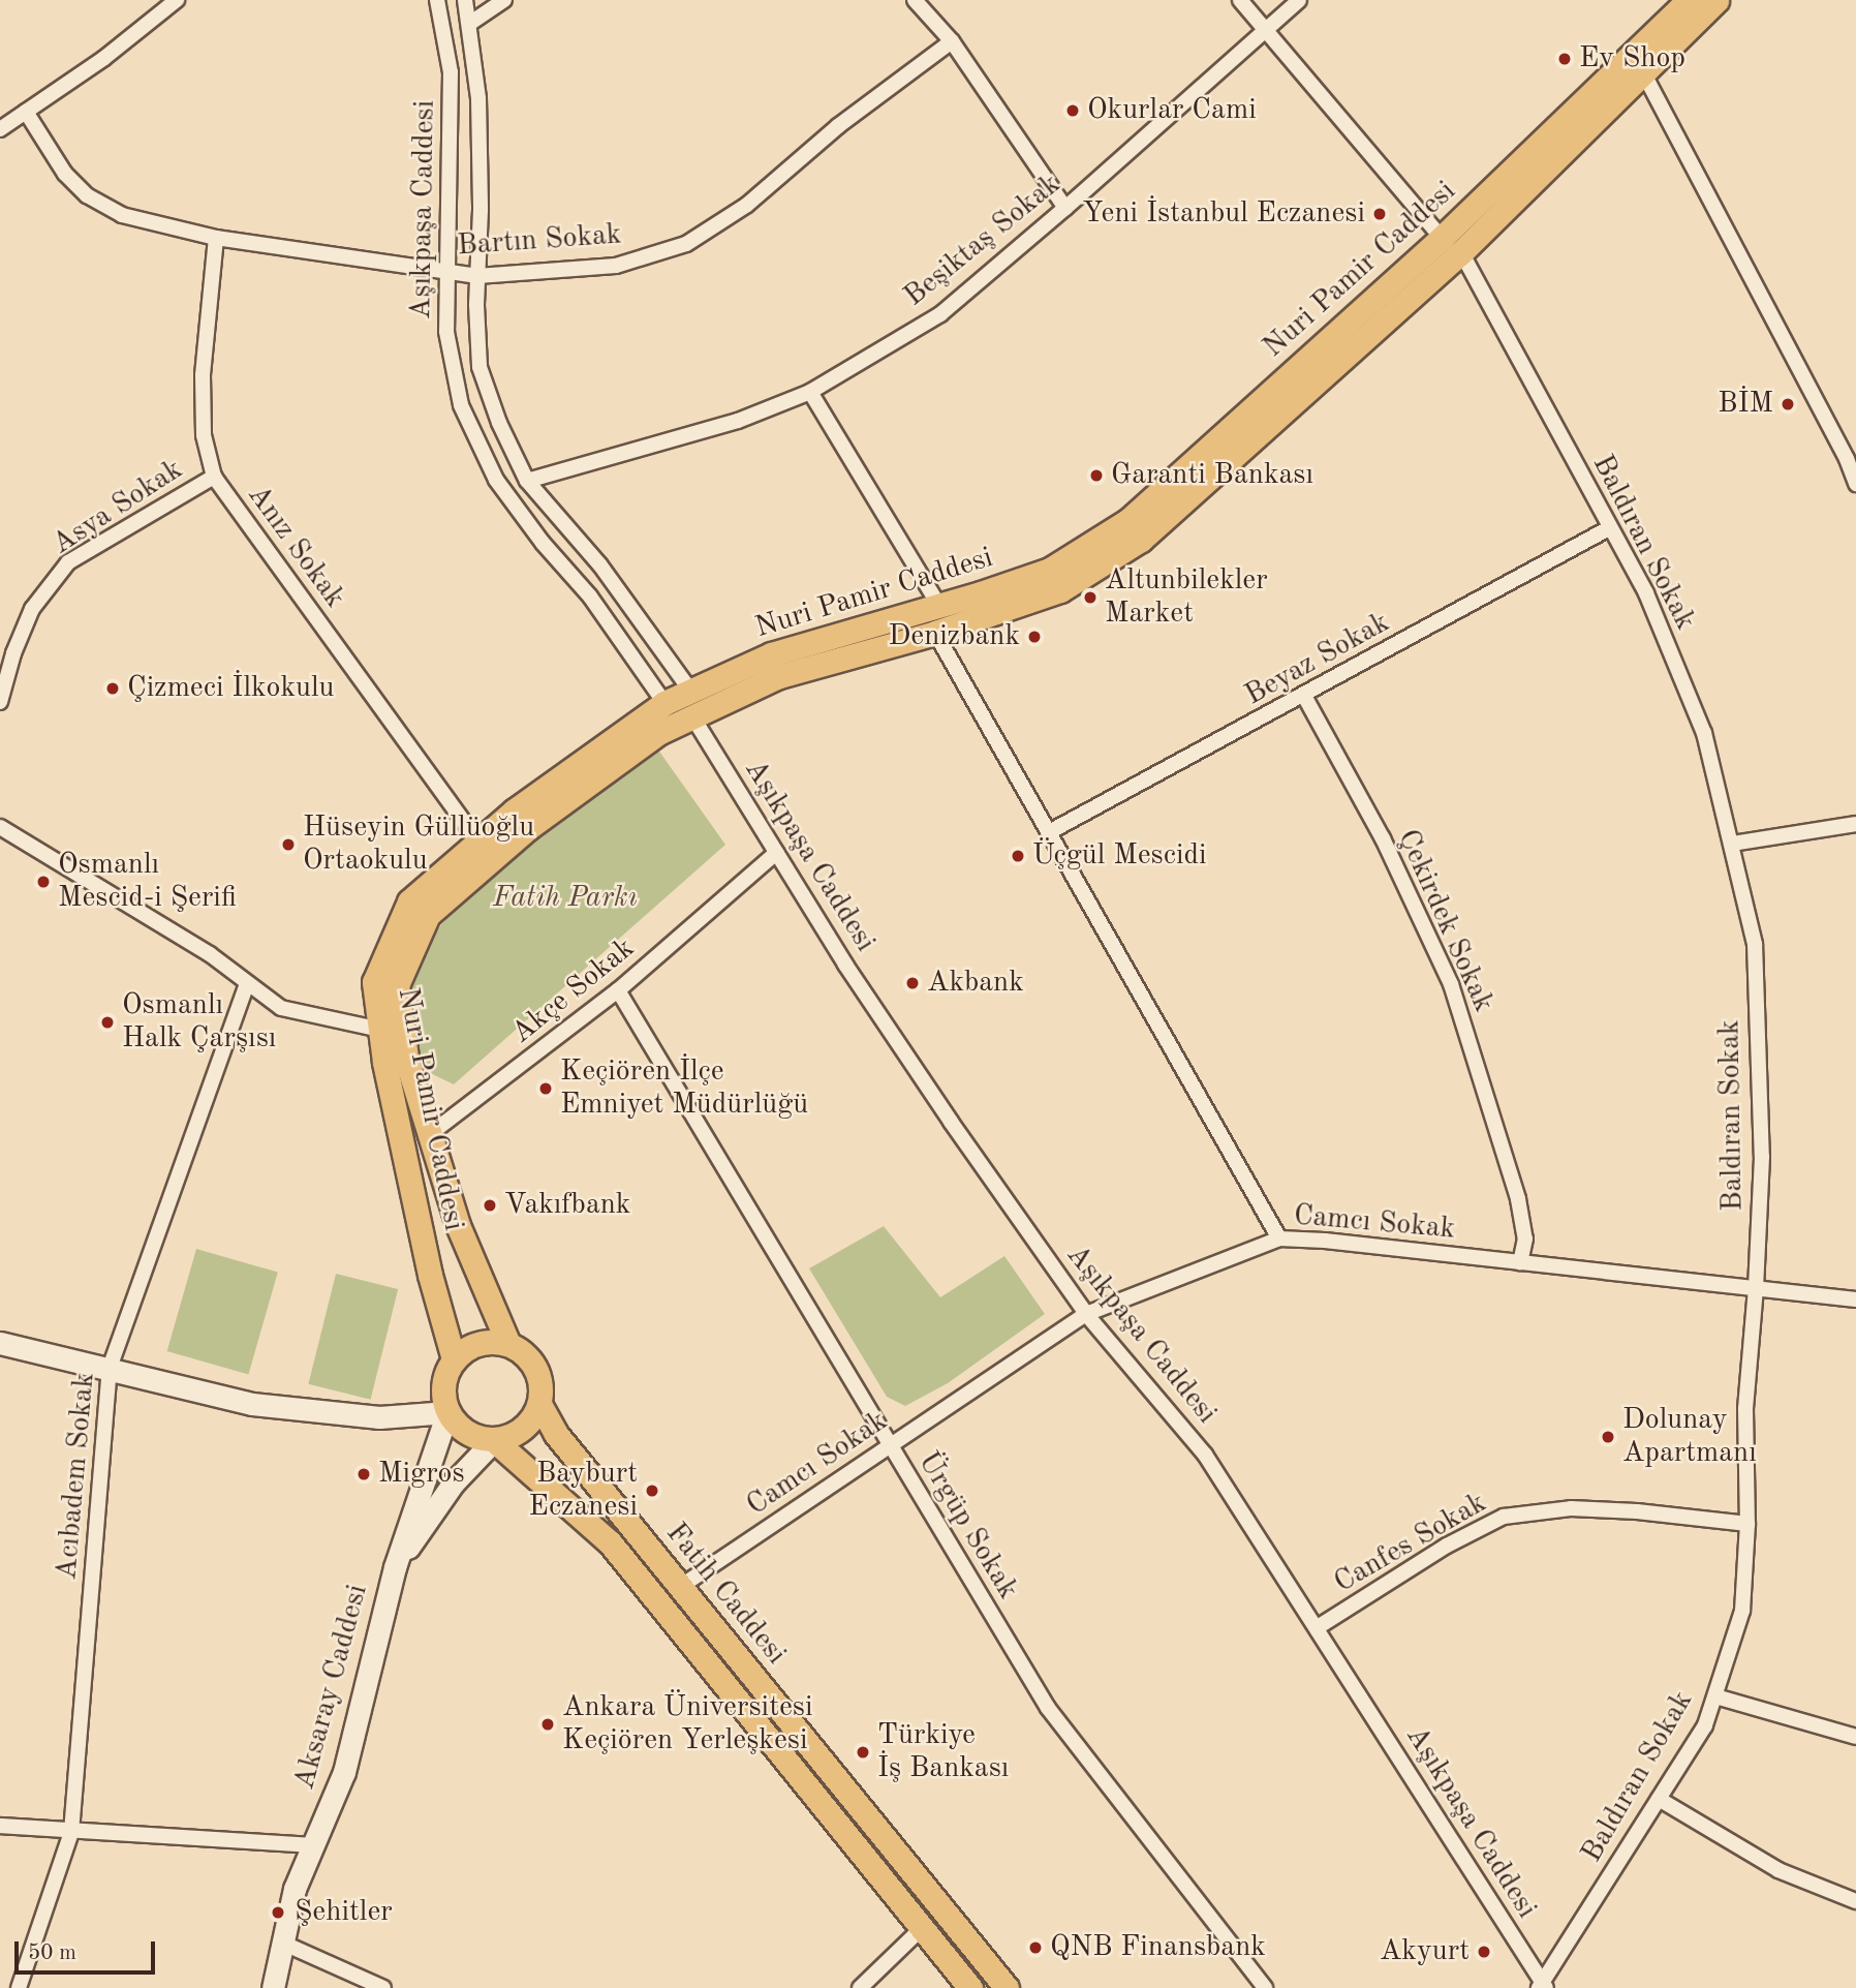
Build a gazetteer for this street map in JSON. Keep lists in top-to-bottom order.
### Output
{
  "streets": {
    "main road": ["Nuri Pamir Caddesi", "Fatih Caddesi"],
    "street": [
      "Aşıkpaşa Caddesi",
      "Bartın Sokak",
      "Beşiktaş Sokak",
      "Asya Sokak",
      "Baldıran Sokak",
      "Anız Sokak",
      "Beyaz Sokak",
      "Çekirdek Sokak",
      "Akçe Sokak",
      "Camcı Sokak",
      "Acıbadem Sokak",
      "Ürgüp Sokak",
      "Canfes Sokak",
      "Aksaray Caddesi"
    ]
  },
  "crossings": [
    ["Aşıkpaşa Caddesi", "Bartın Sokak"],
    ["Aşıkpaşa Caddesi", "Beşiktaş Sokak"],
    ["Aşıkpaşa Caddesi", "Nuri Pamir Caddesi"],
    ["Aşıkpaşa Caddesi", "Baldıran Sokak"],
    ["Aşıkpaşa Caddesi", "Akçe Sokak"],
    ["Aşıkpaşa Caddesi", "Camcı Sokak"],
    ["Aşıkpaşa Caddesi", "Canfes Sokak"],
    ["Bartın Sokak", "Anız Sokak"],
    ["Beşiktaş Sokak", "Baldıran Sokak"],
    ["Nuri Pamir Caddesi", "Baldıran Sokak"],
    ["Nuri Pamir Caddesi", "Anız Sokak"],
    ["Nuri Pamir Caddesi", "Akçe Sokak"],
    ["Nuri Pamir Caddesi", "Fatih Caddesi"],
    ["Nuri Pamir Caddesi", "Aksaray Caddesi"],
    ["Asya Sokak", "Anız Sokak"],
    ["Baldıran Sokak", "Beyaz Sokak"],
    ["Baldıran Sokak", "Camcı Sokak"],
    ["Baldıran Sokak", "Canfes Sokak"],
    ["Beyaz Sokak", "Çekirdek Sokak"],
    ["Çekirdek Sokak", "Camcı Sokak"],
    ["Akçe Sokak", "Ürgüp Sokak"],
    ["Camcı Sokak", "Ürgüp Sokak"],
    ["Camcı Sokak", "Fatih Caddesi"],
    ["Fatih Caddesi", "Aksaray Caddesi"]
  ],
  "parks": ["Fatih Parkı"],
  "places": [
    "Ev Shop",
    "Okurlar Cami",
    "Yeni İstanbul Eczanesi",
    "BİM",
    "Garanti Bankası",
    "Altunbilekler Market",
    "Denizbank",
    "Çizmeci İlkokulu",
    "Hüseyin Güllüoğlu Ortaokulu",
    "Üçgül Mescidi",
    "Osmanlı Mescid-i Şerifi",
    "Akbank",
    "Osmanlı Halk Çarşısı",
    "Keçiören İlçe Emniyet Müdürlüğü",
    "Vakıfbank",
    "Dolunay Apartmanı",
    "Migros",
    "Bayburt Eczanesi",
    "Ankara Üniversitesi Keçiören Yerleşkesi",
    "Türkiye İş Bankası",
    "Şehitler",
    "QNB Finansbank",
    "Akyurt"
  ],
  "scale_bar": "50 m"
}
